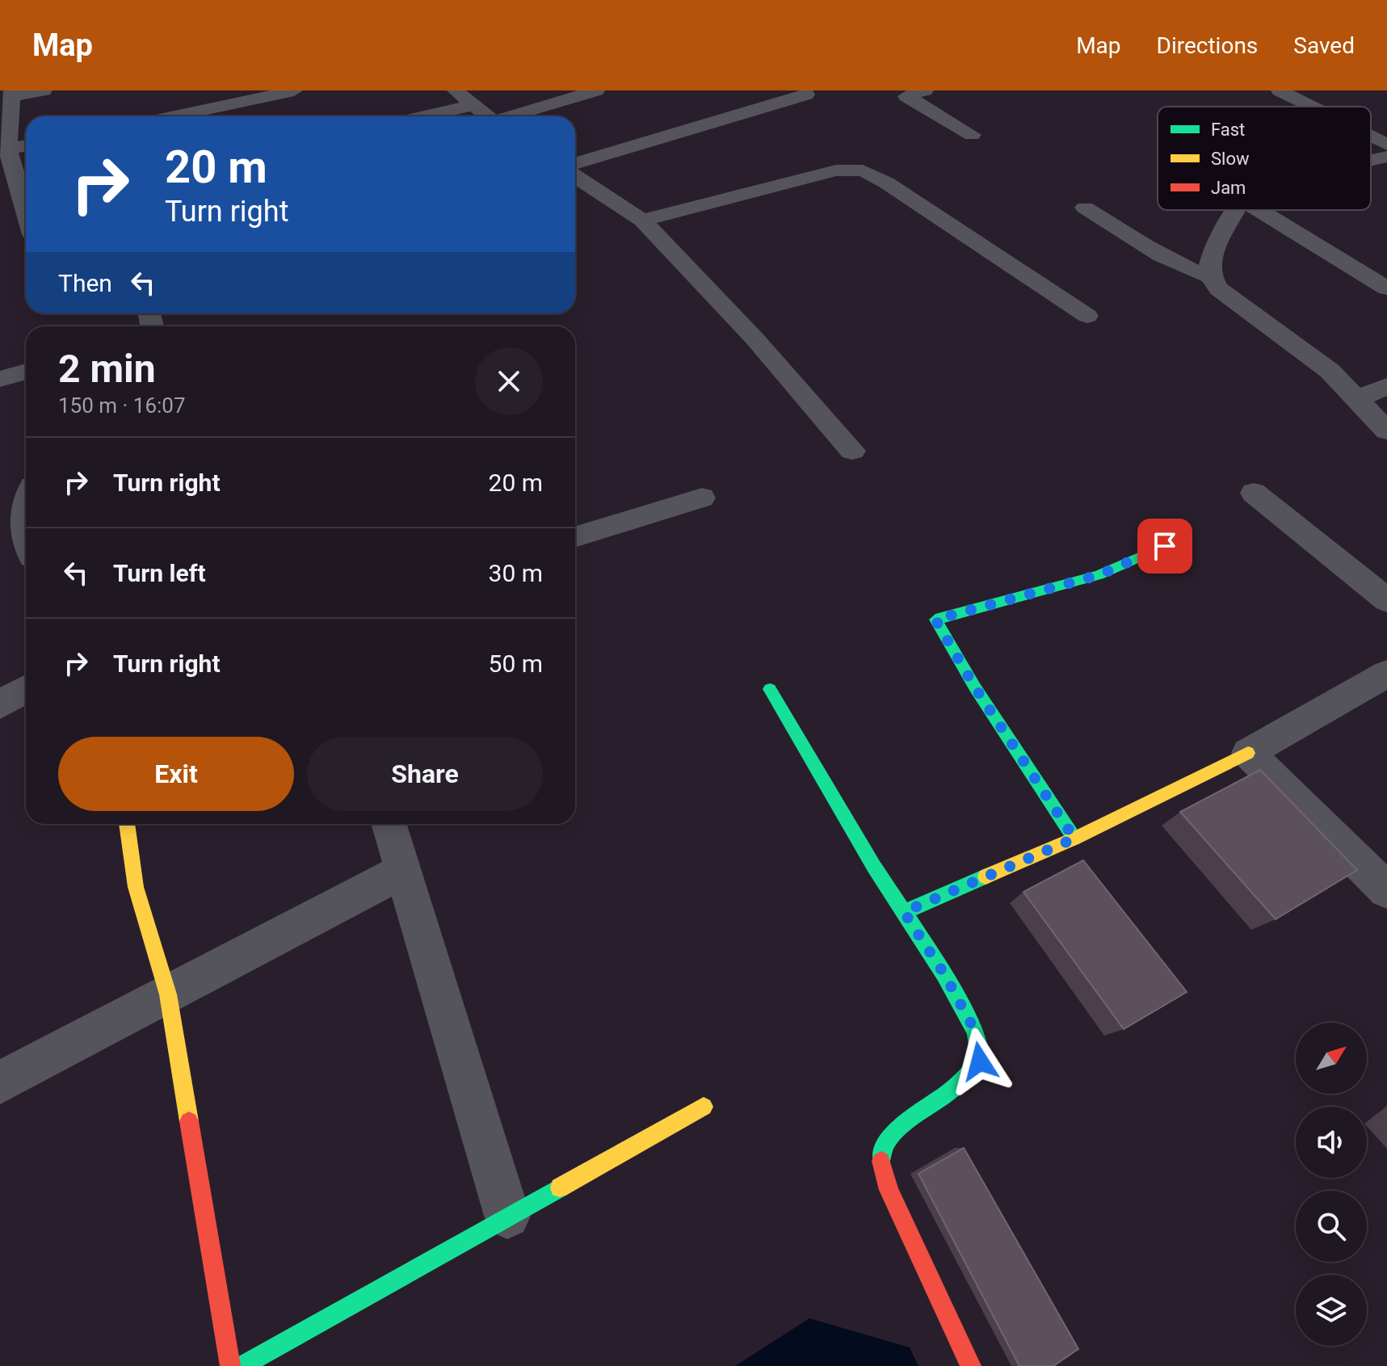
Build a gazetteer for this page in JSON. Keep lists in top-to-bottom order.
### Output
{
  "legend": ["Fast", "Slow", "Jam"],
  "north": "top right",
  "page": {
    "header": "Map",
    "nav": ["Map", "Directions", "Saved"],
    "turn": ["20 m", "Turn right"],
    "then": "Then",
    "heading": ["2 min", "150 m · 16:07"],
    "list": [
      {
        "name": "Turn right",
        "value": "20 m"
      },
      {
        "name": "Turn left",
        "value": "30 m"
      },
      {
        "name": "Turn right",
        "value": "50 m"
      }
    ],
    "buttons": ["Exit", "Share"]
  }
}
